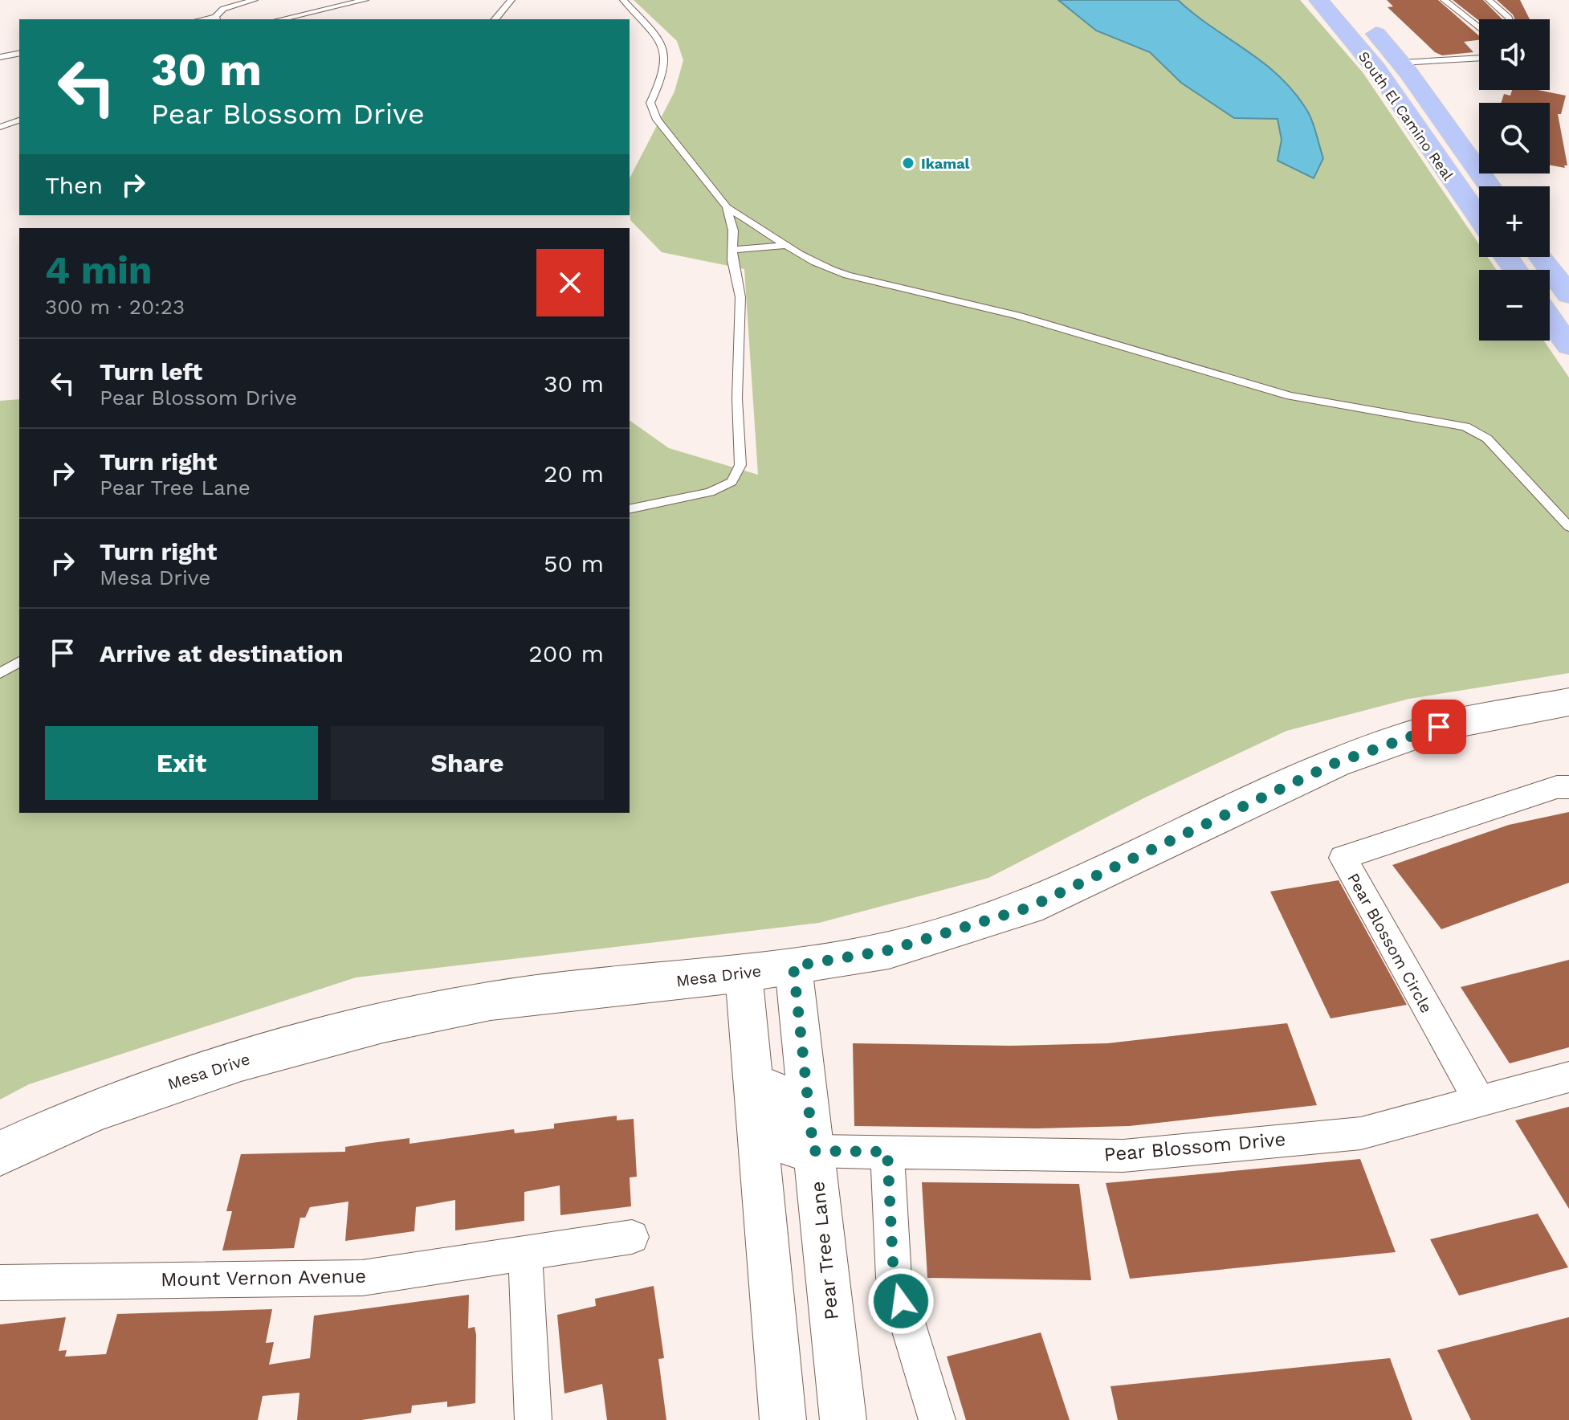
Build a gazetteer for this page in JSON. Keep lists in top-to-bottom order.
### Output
{
  "streets": {
    "main road": ["South El Camino Real", "Mesa Drive"],
    "street": [
      "Pear Blossom Circle",
      "Pear Blossom Drive",
      "Pear Tree Lane",
      "Mount Vernon Avenue"
    ]
  },
  "crossings": [
    ["Pear Blossom Circle", "Pear Blossom Drive"],
    ["Mesa Drive", "Pear Tree Lane"],
    ["Pear Blossom Drive", "Pear Tree Lane"]
  ],
  "places": ["Ikamal"],
  "page": {
    "map_buttons": ["+", "−"],
    "turn": ["30 m", "Pear Blossom Drive"],
    "then": "Then",
    "heading": ["4 min", "300 m · 20:23"],
    "list": [
      {
        "name": "Turn left",
        "note": "Pear Blossom Drive",
        "value": "30 m"
      },
      {
        "name": "Turn right",
        "note": "Pear Tree Lane",
        "value": "20 m"
      },
      {
        "name": "Turn right",
        "note": "Mesa Drive",
        "value": "50 m"
      },
      {
        "name": "Arrive at destination",
        "value": "200 m"
      }
    ],
    "buttons": ["Exit", "Share"]
  }
}
